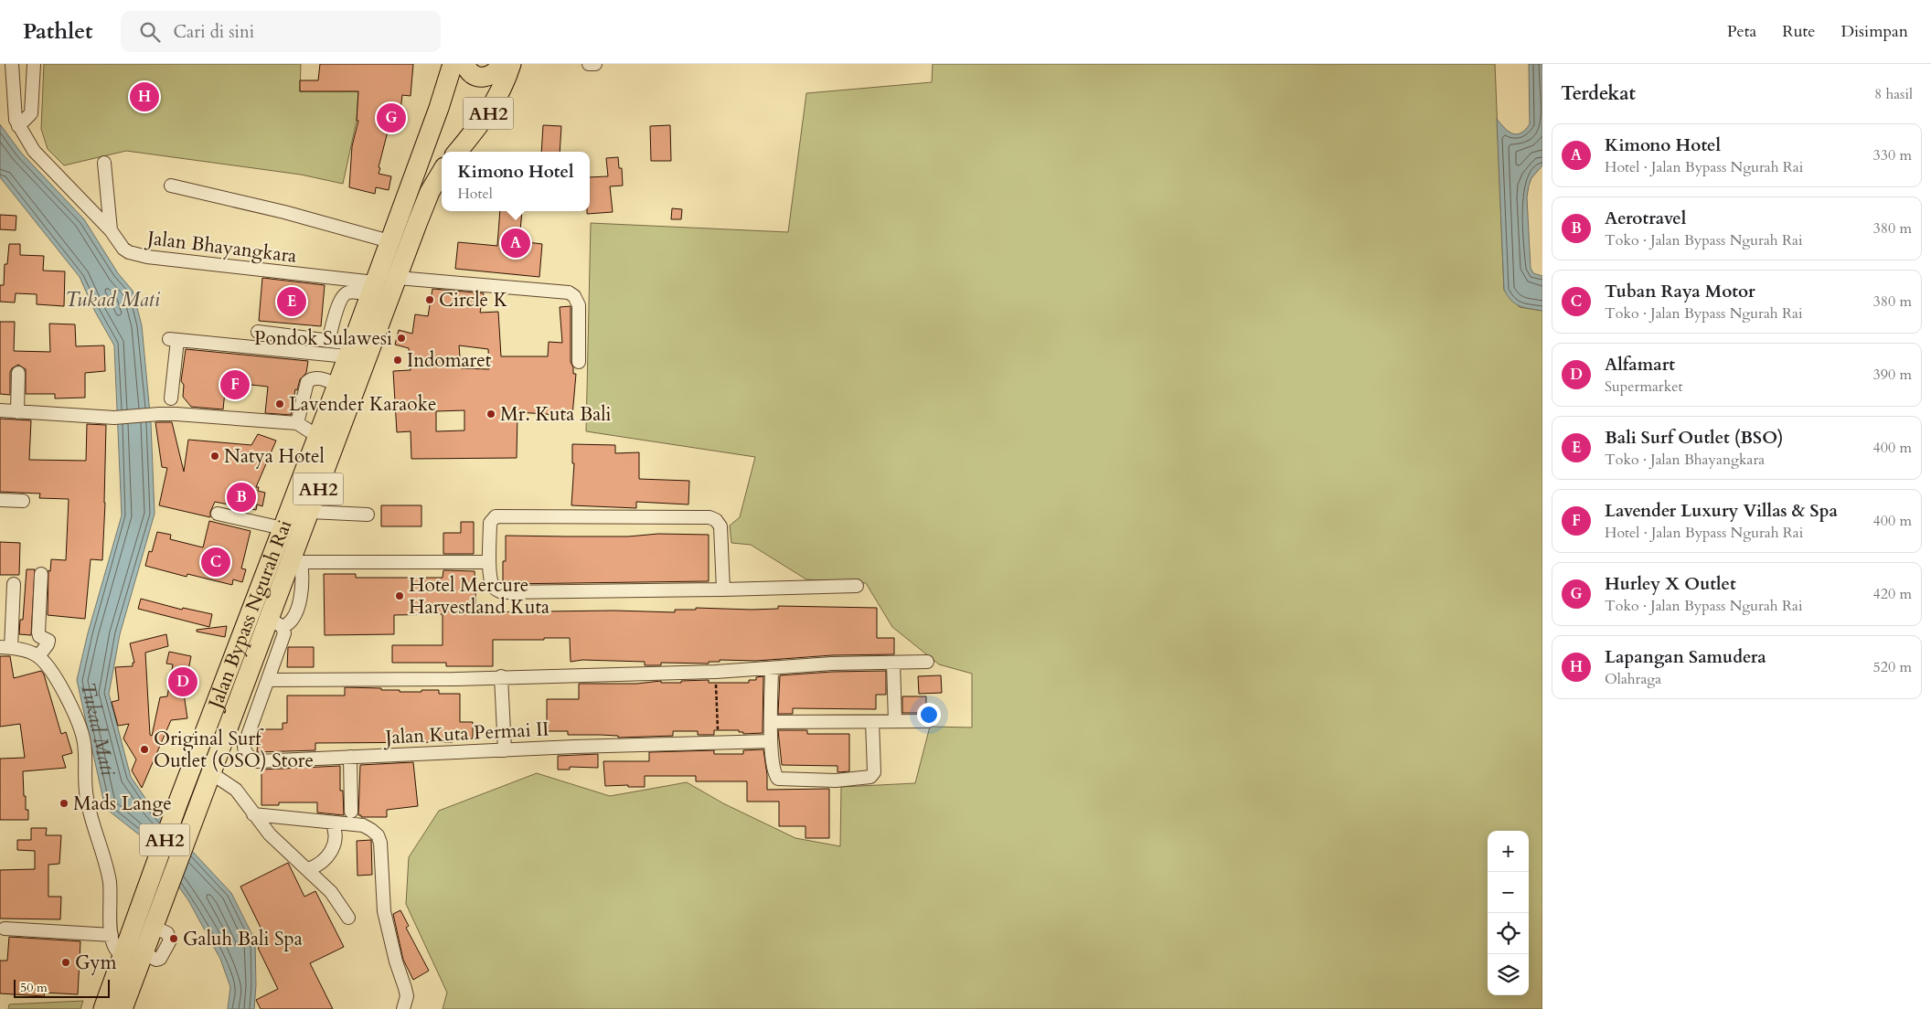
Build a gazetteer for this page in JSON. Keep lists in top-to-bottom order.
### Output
{
  "streets": {
    "highway": ["AH2", "Jalan Bypass Ngurah Rai"],
    "street": ["Jalan Bhayangkara", "Jalan Kuta Permai II"]
  },
  "crossings": [
    ["Jalan Bhayangkara", "Jalan Bypass Ngurah Rai"],
    ["Jalan Bypass Ngurah Rai", "Jalan Kuta Permai II"]
  ],
  "water": ["Tukad Mati"],
  "places": [
    "Circle K",
    "Pondok Sulawesi",
    "Indomaret",
    "Lavender Karaoke",
    "Mr. Kuta Bali",
    "Natya Hotel",
    "Hotel Mercure Harvestland Kuta",
    "Original Surf Outlet (OSO) Store",
    "Mads Lange",
    "Galuh Bali Spa",
    "Gym"
  ],
  "scale_bar": "50 m",
  "page": {
    "header": "Pathlet",
    "search": "Cari di sini",
    "nav": ["Peta", "Rute", "Disimpan"],
    "heading": ["Terdekat", "8 hasil"],
    "pins": [
      "H",
      "G",
      "A",
      "E",
      "F",
      "B",
      "C",
      "D"
    ],
    "list": [
      {
        "mark": "A",
        "name": "Kimono Hotel",
        "note": "Hotel · Jalan Bypass Ngurah Rai",
        "value": "330 m"
      },
      {
        "mark": "B",
        "name": "Aerotravel",
        "note": "Toko · Jalan Bypass Ngurah Rai",
        "value": "380 m"
      },
      {
        "mark": "C",
        "name": "Tuban Raya Motor",
        "note": "Toko · Jalan Bypass Ngurah Rai",
        "value": "380 m"
      },
      {
        "mark": "D",
        "name": "Alfamart",
        "note": "Supermarket",
        "value": "390 m"
      },
      {
        "mark": "E",
        "name": "Bali Surf Outlet (BSO)",
        "note": "Toko · Jalan Bhayangkara",
        "value": "400 m"
      },
      {
        "mark": "F",
        "name": "Lavender Luxury Villas & Spa",
        "note": "Hotel · Jalan Bypass Ngurah Rai",
        "value": "400 m"
      },
      {
        "mark": "G",
        "name": "Hurley X Outlet",
        "note": "Toko · Jalan Bypass Ngurah Rai",
        "value": "420 m"
      },
      {
        "mark": "H",
        "name": "Lapangan Samudera",
        "note": "Olahraga",
        "value": "520 m"
      }
    ],
    "popup": ["Kimono Hotel", "Hotel"],
    "map_buttons": ["+", "−"],
    "scale": "50 m"
  }
}
